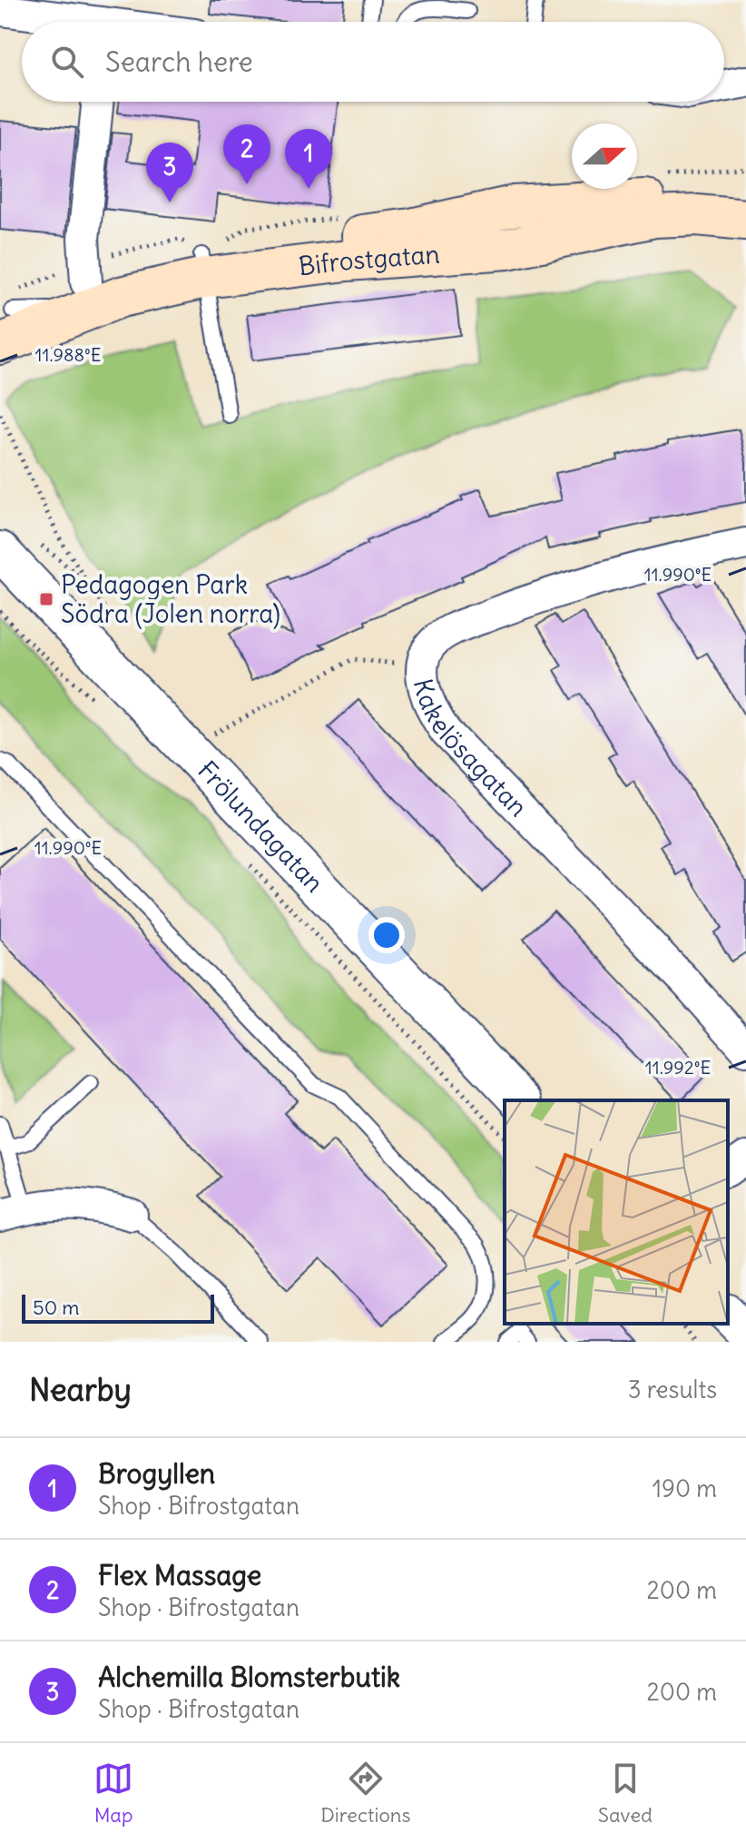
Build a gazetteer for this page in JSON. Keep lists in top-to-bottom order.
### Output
{
  "streets": {
    "main road": ["Bifrostgatan"],
    "street": ["Kakelösagatan", "Frölundagatan"]
  },
  "places": {
    "transit": ["Pedagogen Park Södra (Jolen norra)"]
  },
  "scale_bar": "50 m",
  "north": "right",
  "page": {
    "search": "Search here",
    "pins": ["2", "1", "3"],
    "scale": "50 m",
    "heading": ["Nearby", "3 results"],
    "list": [
      {
        "mark": "1",
        "name": "Brogyllen",
        "note": "Shop · Bifrostgatan",
        "value": "190 m"
      },
      {
        "mark": "2",
        "name": "Flex Massage",
        "note": "Shop · Bifrostgatan",
        "value": "200 m"
      },
      {
        "mark": "3",
        "name": "Alchemilla Blomsterbutik",
        "note": "Shop · Bifrostgatan",
        "value": "200 m"
      }
    ],
    "nav": ["Map", "Directions", "Saved"]
  },
  "coordinates": ["11.988°E", "11.990°E", "11.992°E"]
}
